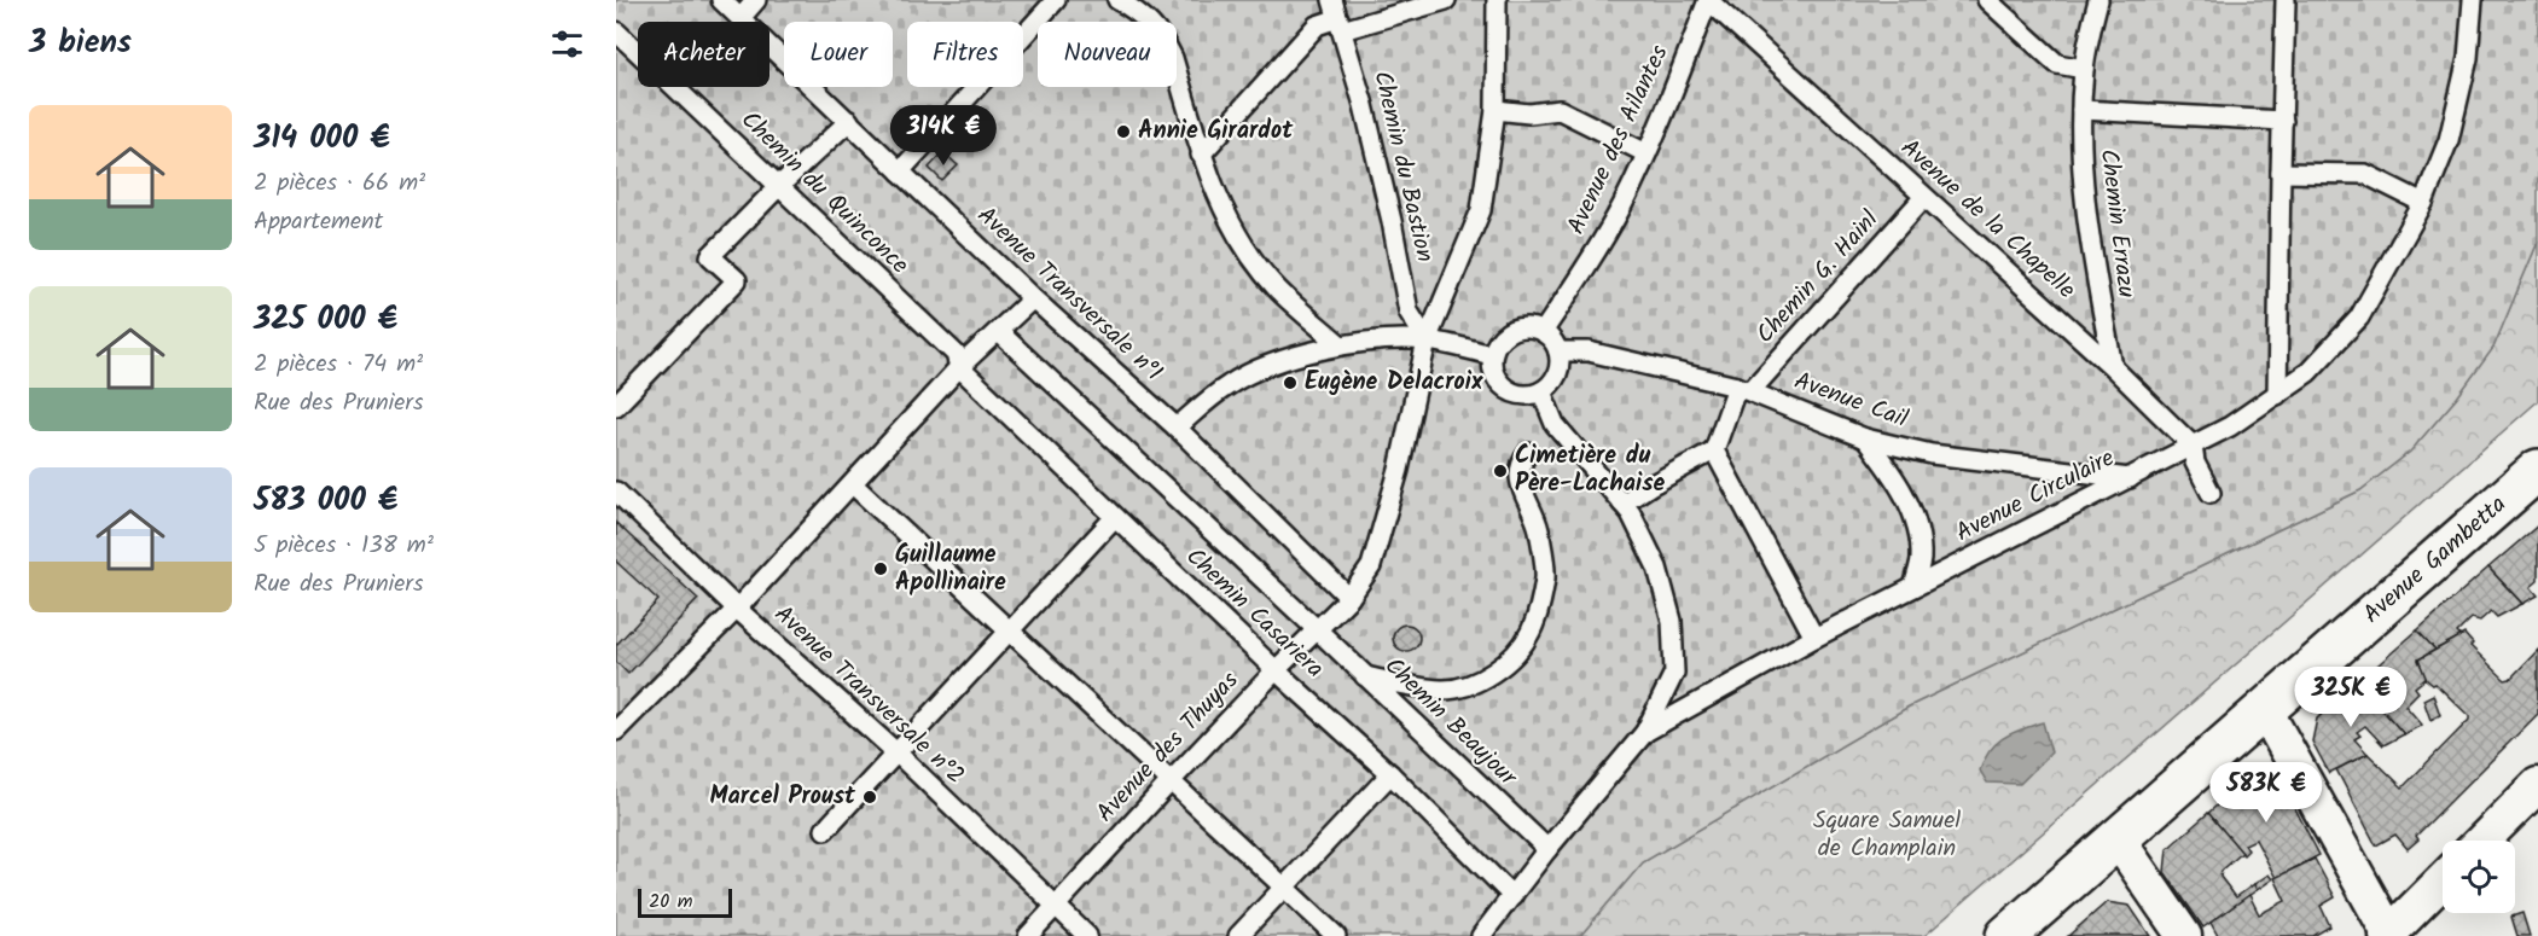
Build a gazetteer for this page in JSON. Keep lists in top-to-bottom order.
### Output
{
  "streets": {
    "main road": ["Avenue Gambetta"],
    "lane": [
      "Avenue des Ailantes",
      "Chemin du Bastion",
      "Chemin du Quinconce",
      "Avenue de la Chapelle",
      "Chemin Errazu",
      "Chemin G. Hainl",
      "Avenue Transversale n°1",
      "Avenue Cail",
      "Avenue Circulaire",
      "Chemin Casariera",
      "Avenue Transversale n°2",
      "Chemin Beaujour",
      "Avenue des Thuyas"
    ]
  },
  "crossings": [
    ["Avenue des Ailantes", "Avenue de la Chapelle"],
    ["Avenue des Ailantes", "Avenue Cail"],
    ["Chemin du Bastion", "Avenue des Thuyas"],
    ["Chemin du Quinconce", "Chemin Casariera"],
    ["Avenue de la Chapelle", "Chemin Errazu"],
    ["Avenue de la Chapelle", "Chemin G. Hainl"],
    ["Avenue de la Chapelle", "Avenue Circulaire"],
    ["Chemin G. Hainl", "Avenue Cail"],
    ["Avenue Transversale n°1", "Avenue des Thuyas"],
    ["Avenue Cail", "Avenue Circulaire"],
    ["Avenue Circulaire", "Chemin Casariera"],
    ["Avenue Circulaire", "Chemin Beaujour"],
    ["Chemin Casariera", "Avenue des Thuyas"],
    ["Avenue Transversale n°2", "Avenue des Thuyas"],
    ["Chemin Beaujour", "Avenue des Thuyas"]
  ],
  "parks": ["Square Samuel de Champlain"],
  "places": [
    "Annie Girardot",
    "Eugène Delacroix",
    "Cimetière du Père-Lachaise",
    "Guillaume Apollinaire",
    "Marcel Proust"
  ],
  "scale_bar": "20 m",
  "page": {
    "heading": "3 biens",
    "chip": [
      "Acheter",
      "Louer",
      "Filtres",
      "Nouveau"
    ],
    "list": [
      {
        "name": "314 000 €",
        "note": "2 pièces · 66 m² · Appartement"
      },
      {
        "name": "325 000 €",
        "note": "2 pièces · 74 m² · Rue des Pruniers"
      },
      {
        "name": "583 000 €",
        "note": "5 pièces · 138 m² · Rue des Pruniers"
      }
    ],
    "price": ["314K €", "325K €", "583K €"],
    "scale": "20 m"
  }
}
